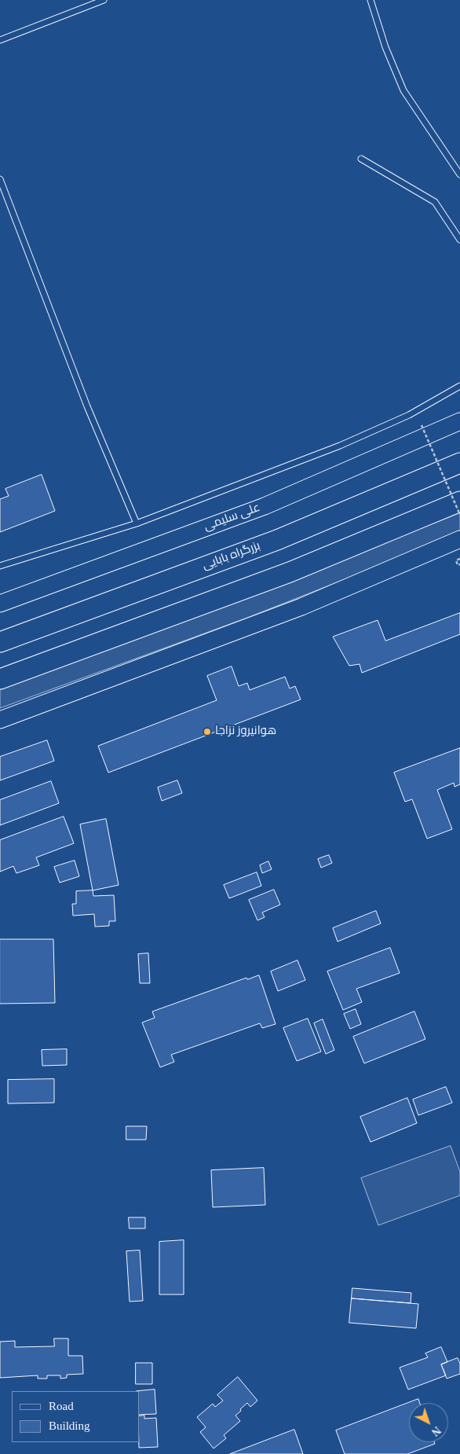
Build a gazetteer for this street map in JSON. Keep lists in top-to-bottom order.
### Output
{
  "streets": {
    "highway": ["بزرگراه بابایی"],
    "main road": ["علی سلیمی"]
  },
  "places": ["هوانیروز نزاجا"],
  "legend": ["Road", "Building"],
  "north": "bottom right"
}
